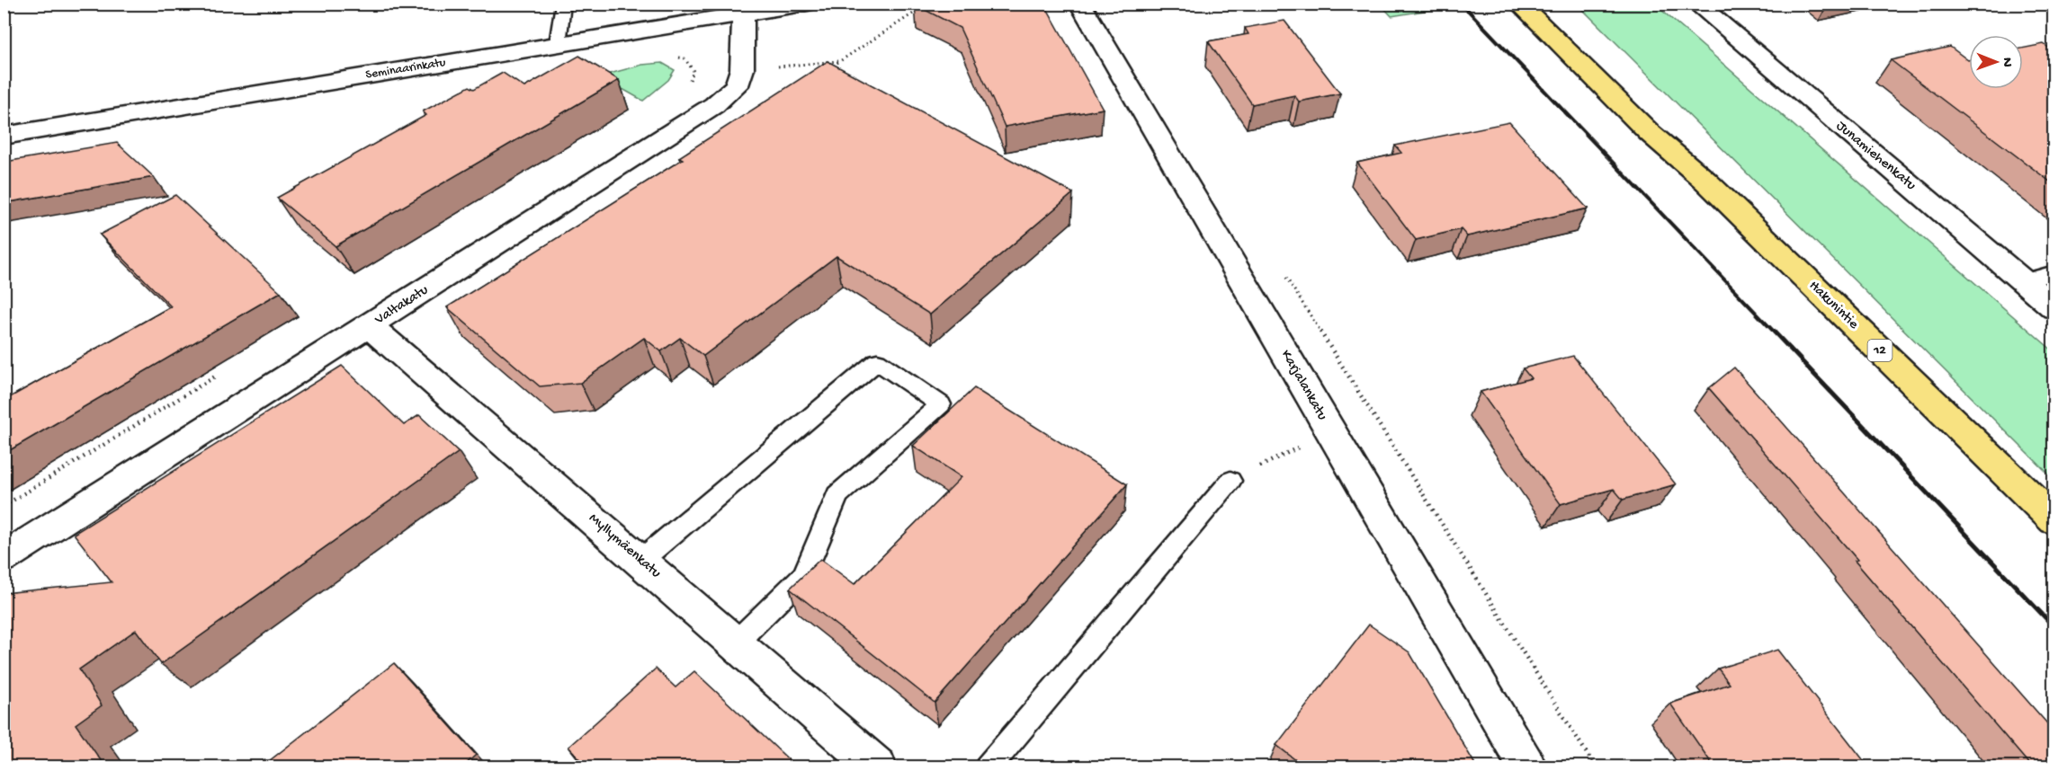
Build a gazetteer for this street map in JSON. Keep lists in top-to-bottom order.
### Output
{
  "streets": {
    "highway": ["Hakunintie", "12"],
    "street": [
      "Seminaarinkatu",
      "Junamiehenkatu",
      "Valtakatu",
      "Karjalankatu",
      "Myllymäenkatu"
    ]
  },
  "crossings": [
    ["Seminaarinkatu", "Valtakatu"],
    ["Valtakatu", "Myllymäenkatu"]
  ],
  "north": "right"
}
